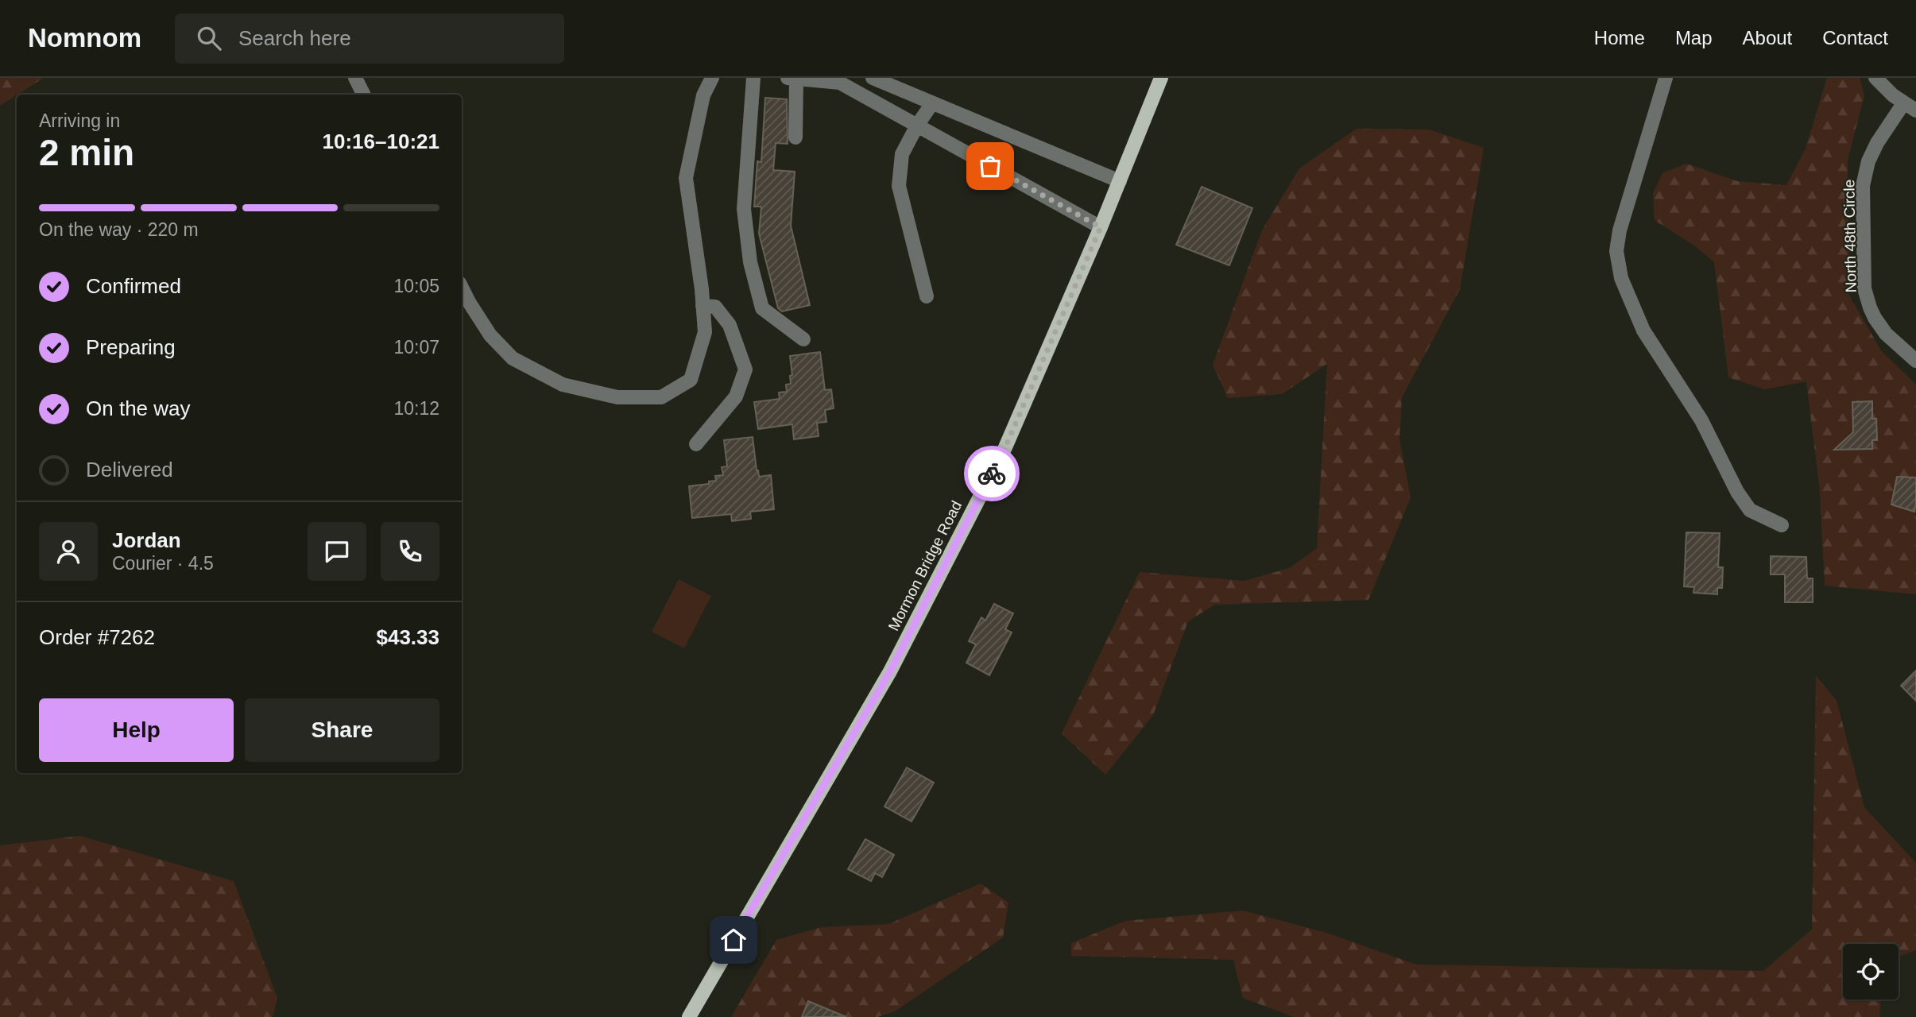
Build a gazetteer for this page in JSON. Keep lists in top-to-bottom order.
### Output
{
  "streets": {
    "main road": ["Mormon Bridge Road"],
    "street": ["North 48th Circle"]
  },
  "page": {
    "header": "Nomnom",
    "search": "Search here",
    "nav": [
      "Home",
      "Map",
      "About",
      "Contact"
    ],
    "heading": ["2 min", "Arriving in", "10:16–10:21"],
    "panel": [
      "Jordan",
      "Courier · 4.5",
      "Order #7262",
      "$43.33"
    ],
    "bar": "On the way · 220 m",
    "list": [
      ["Confirmed", "10:05"],
      ["Preparing", "10:07"],
      ["On the way", "10:12"],
      "Delivered"
    ],
    "buttons": ["Help", "Share"]
  }
}
